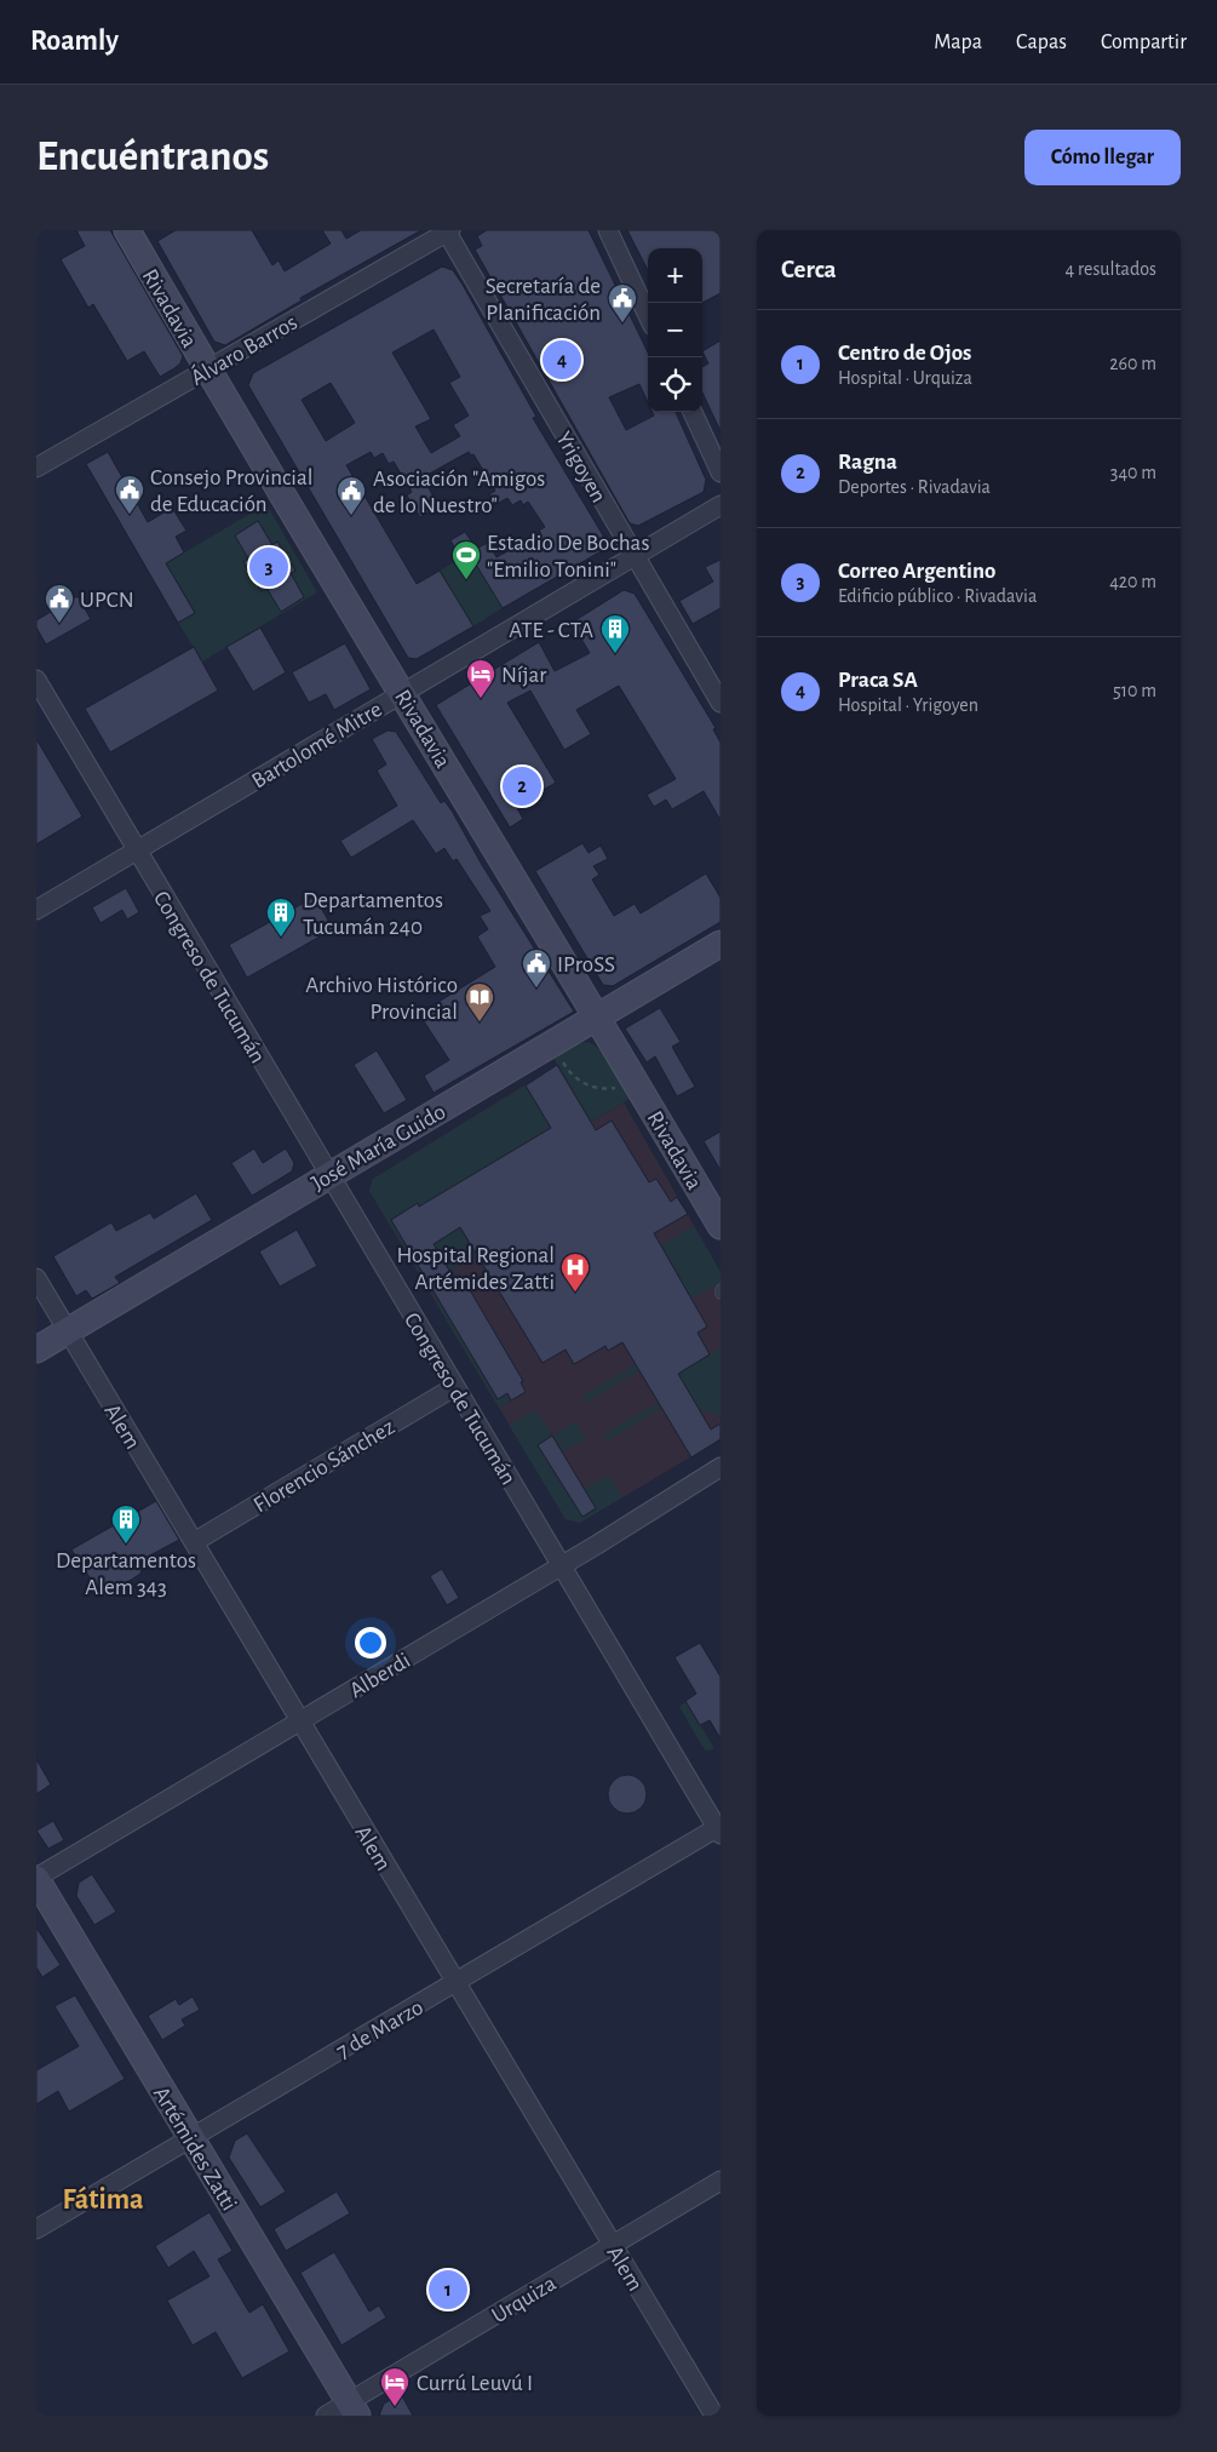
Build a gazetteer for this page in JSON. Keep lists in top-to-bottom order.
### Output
{
  "streets": {
    "main road": ["Rivadavia", "José María Guido", "Artémides Zatti"],
    "street": [
      "Álvaro Barros",
      "Yrigoyen",
      "Bartolomé Mitre",
      "Congreso de Tucumán",
      "Alem",
      "Florencio Sánchez",
      "Alberdi",
      "7 de Marzo",
      "Urquiza"
    ]
  },
  "crossings": [
    ["Rivadavia", "Álvaro Barros"],
    ["Rivadavia", "Bartolomé Mitre"],
    ["Rivadavia", "José María Guido"],
    ["Álvaro Barros", "Yrigoyen"],
    ["Yrigoyen", "Bartolomé Mitre"],
    ["Bartolomé Mitre", "Congreso de Tucumán"],
    ["Congreso de Tucumán", "José María Guido"],
    ["Congreso de Tucumán", "Florencio Sánchez"],
    ["Congreso de Tucumán", "Alberdi"],
    ["Congreso de Tucumán", "7 de Marzo"],
    ["José María Guido", "Alem"],
    ["Alem", "Florencio Sánchez"],
    ["Alem", "Alberdi"],
    ["Alem", "7 de Marzo"],
    ["Alem", "Urquiza"],
    ["Alberdi", "Artémides Zatti"],
    ["7 de Marzo", "Artémides Zatti"],
    ["Artémides Zatti", "Urquiza"]
  ],
  "districts": ["Fátima"],
  "places": {
    "public building": [
      "Secretaría de Planificación",
      "Consejo Provincial de Educación",
      "Asociación \"Amigos de lo Nuestro\"",
      "UPCN",
      "IProSS"
    ],
    "sports": ["Estadio De Bochas \"Emilio Tonini\""],
    "building": ["ATE - CTA", "Departamentos Tucumán 240", "Departamentos Alem 343"],
    "hotel": ["Níjar", "Currú Leuvú I"],
    "library": ["Archivo Histórico Provincial"],
    "hospital": ["Hospital Regional Artémides Zatti"]
  },
  "page": {
    "header": "Roamly",
    "nav": ["Mapa", "Capas", "Compartir"],
    "buttons": "Cómo llegar",
    "title": "Encuéntranos",
    "heading": ["Cerca", "4 resultados"],
    "map_buttons": ["+", "−"],
    "list": [
      {
        "mark": "1",
        "name": "Centro de Ojos",
        "note": "Hospital · Urquiza",
        "value": "260 m"
      },
      {
        "mark": "2",
        "name": "Ragna",
        "note": "Deportes · Rivadavia",
        "value": "340 m"
      },
      {
        "mark": "3",
        "name": "Correo Argentino",
        "note": "Edificio público · Rivadavia",
        "value": "420 m"
      },
      {
        "mark": "4",
        "name": "Praca SA",
        "note": "Hospital · Yrigoyen",
        "value": "510 m"
      }
    ],
    "pins": [
      "4",
      "3",
      "2",
      "1"
    ]
  }
}
